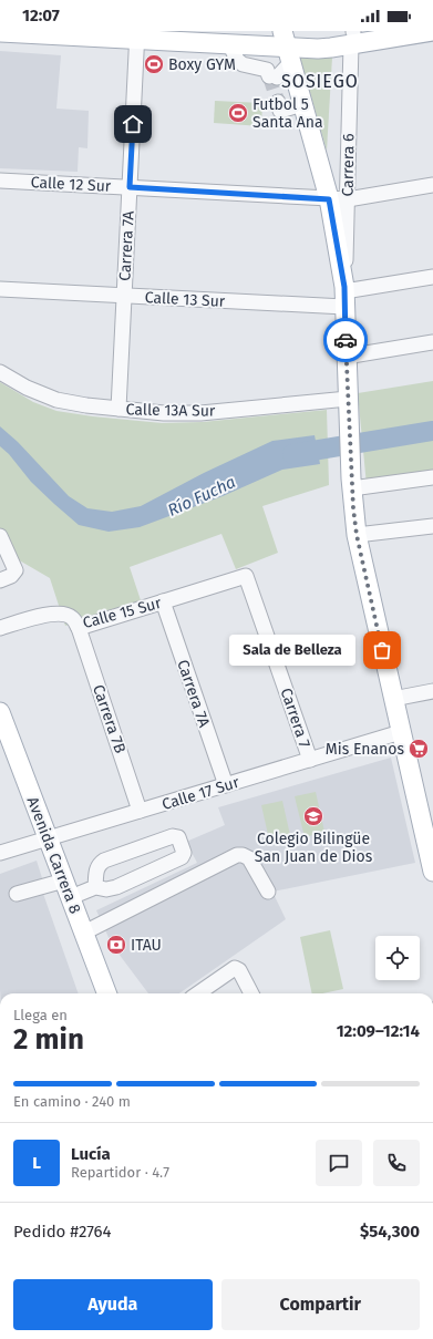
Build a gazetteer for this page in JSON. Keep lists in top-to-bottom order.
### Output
{
  "streets": {
    "main road": ["Avenida Carrera 8"],
    "street": [
      "Carrera 6",
      "Calle 12 Sur",
      "Carrera 7A",
      "Calle 13 Sur",
      "Calle 13A Sur",
      "Calle 15 Sur",
      "Carrera 7",
      "Carrera 7B",
      "Calle 17 Sur"
    ]
  },
  "crossings": [
    ["Carrera 6", "Calle 12 Sur"],
    ["Carrera 6", "Calle 13 Sur"],
    ["Calle 12 Sur", "Carrera 7A"],
    ["Carrera 7A", "Calle 13 Sur"],
    ["Carrera 7A", "Calle 13A Sur"],
    ["Carrera 7A", "Calle 15 Sur"],
    ["Carrera 7A", "Calle 17 Sur"],
    ["Calle 15 Sur", "Carrera 7"],
    ["Calle 15 Sur", "Carrera 7B"],
    ["Carrera 7", "Calle 17 Sur"],
    ["Carrera 7B", "Calle 17 Sur"],
    ["Calle 17 Sur", "Avenida Carrera 8"]
  ],
  "districts": ["SOSIEGO"],
  "water": ["Río Fucha"],
  "places": {
    "sports": ["Boxy GYM", "Futbol 5 Santa Ana"],
    "other": ["Sala de Belleza"],
    "supermarket": ["Mis Enanos"],
    "school or university": ["Colegio Bilingüe San Juan de Dios"],
    "bank": ["ITAU"]
  },
  "page": {
    "status": "12:07",
    "bubble": "Sala de Belleza",
    "heading": ["2 min", "Llega en", "12:09–12:14"],
    "panel": [
      "Lucía",
      "Repartidor · 4.7",
      "Pedido #2764",
      "$54,300"
    ],
    "bar": "En camino · 240 m",
    "round": "L",
    "buttons": ["Ayuda", "Compartir"]
  }
}
